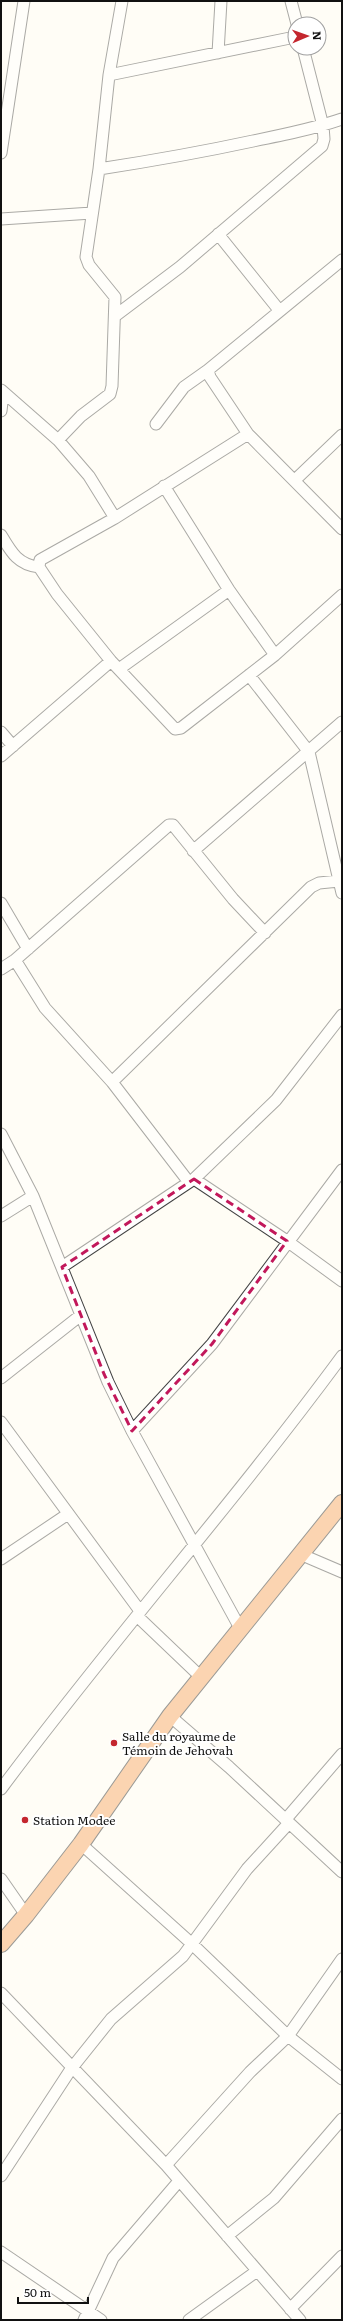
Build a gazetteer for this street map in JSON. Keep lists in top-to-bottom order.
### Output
{
  "places": ["Salle du royaume de Témoin de Jehovah", "Station Modee"],
  "scale_bar": "50 m",
  "north": "right"
}
